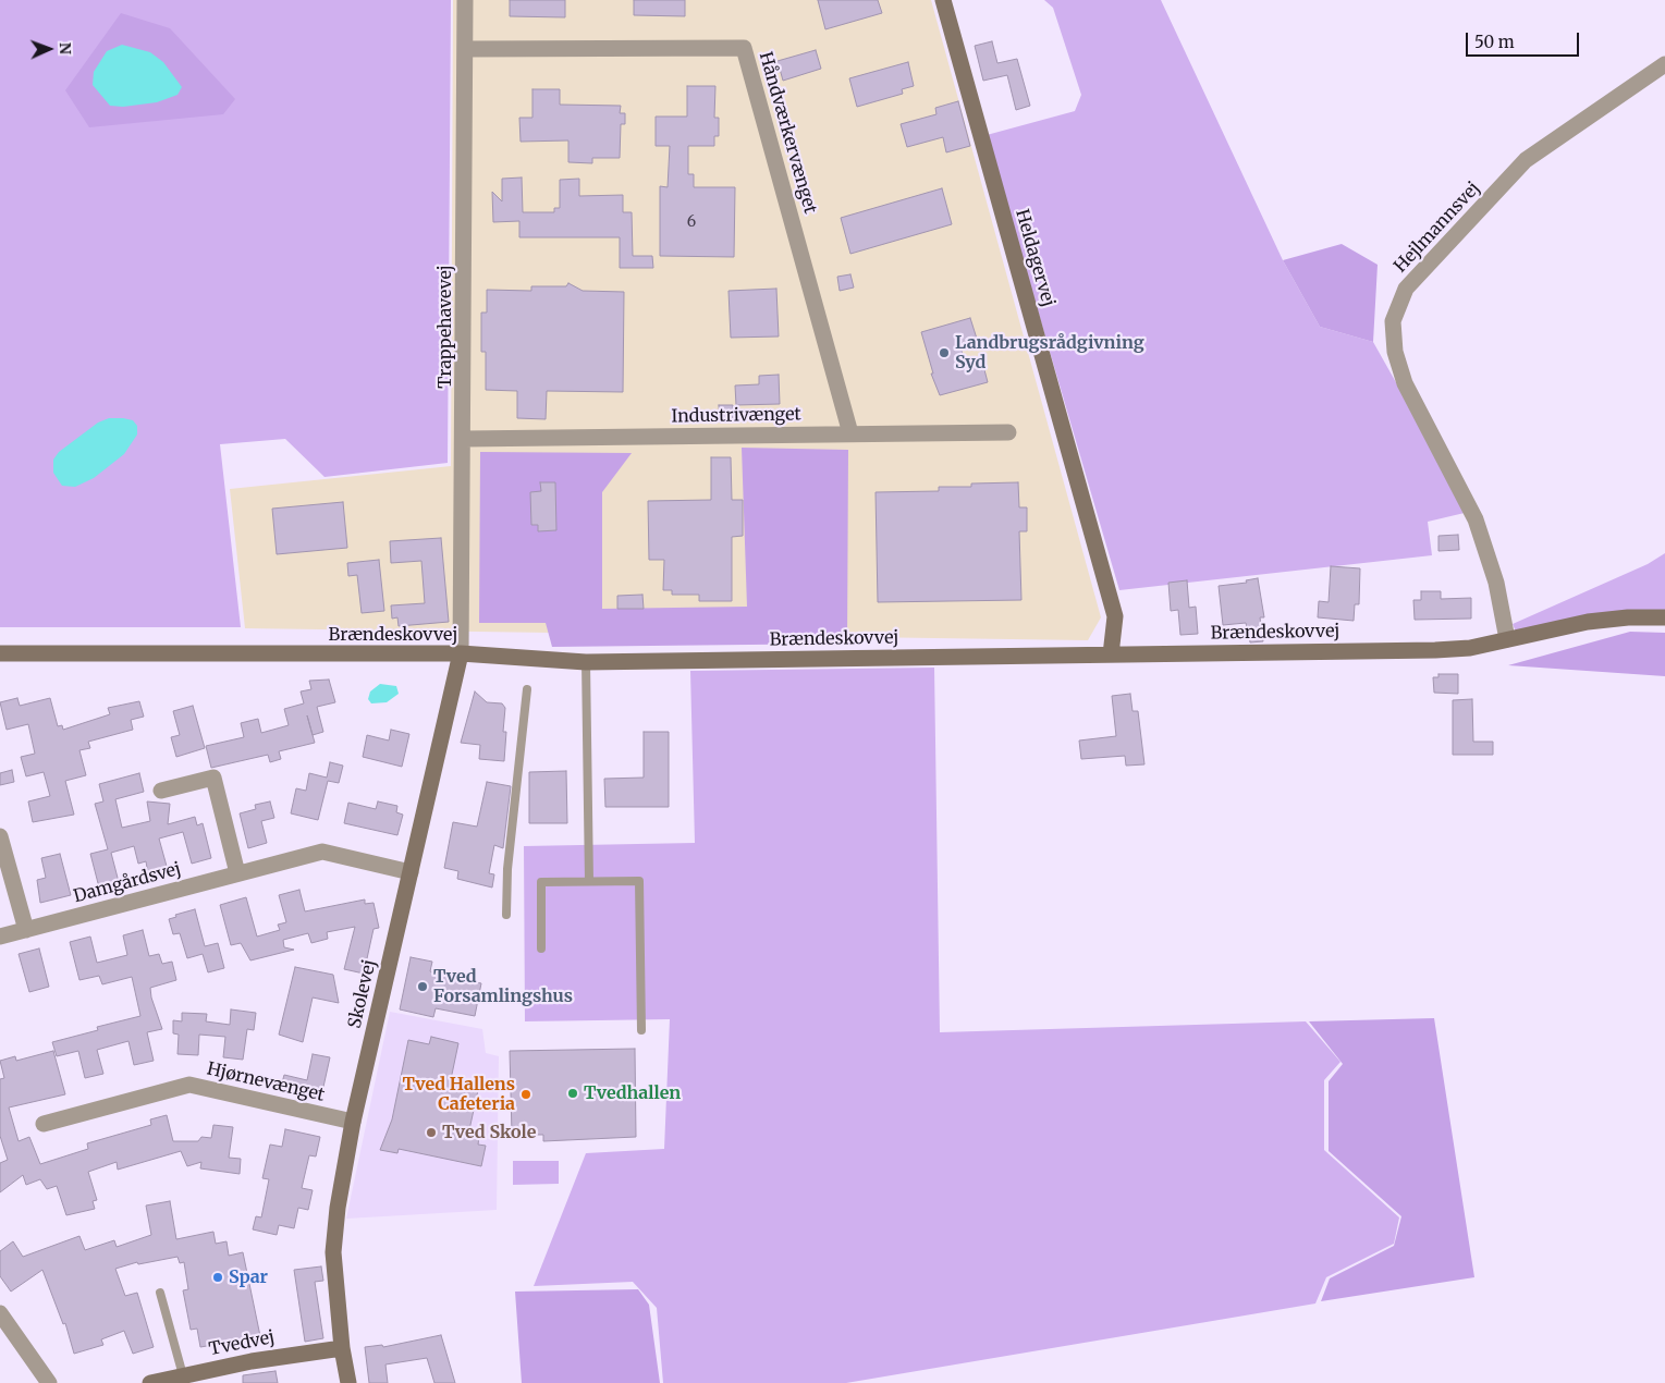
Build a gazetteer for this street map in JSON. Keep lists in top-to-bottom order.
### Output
{
  "streets": {
    "street": [
      "Håndværkervænget",
      "Hejlmannsvej",
      "Heldagervej",
      "Trappehavevej",
      "Industrivænget",
      "Brændeskovvej",
      "Damgårdsvej",
      "Skolevej",
      "Hjørnevænget",
      "Tvedvej"
    ]
  },
  "crossings": [
    ["Håndværkervænget", "Trappehavevej"],
    ["Håndværkervænget", "Industrivænget"],
    ["Hejlmannsvej", "Brændeskovvej"],
    ["Heldagervej", "Brændeskovvej"],
    ["Trappehavevej", "Industrivænget"],
    ["Trappehavevej", "Brændeskovvej"],
    ["Trappehavevej", "Skolevej"],
    ["Brændeskovvej", "Skolevej"],
    ["Damgårdsvej", "Skolevej"],
    ["Skolevej", "Hjørnevænget"],
    ["Skolevej", "Tvedvej"]
  ],
  "places": [
    "Landbrugsrådgivning Syd",
    "Tved Forsamlingshus",
    "Tvedhallen",
    "Tved Hallens Cafeteria",
    "Tved Skole",
    "Spar"
  ],
  "house_numbers": ["6"],
  "scale_bar": "50 m",
  "north": "right"
}
